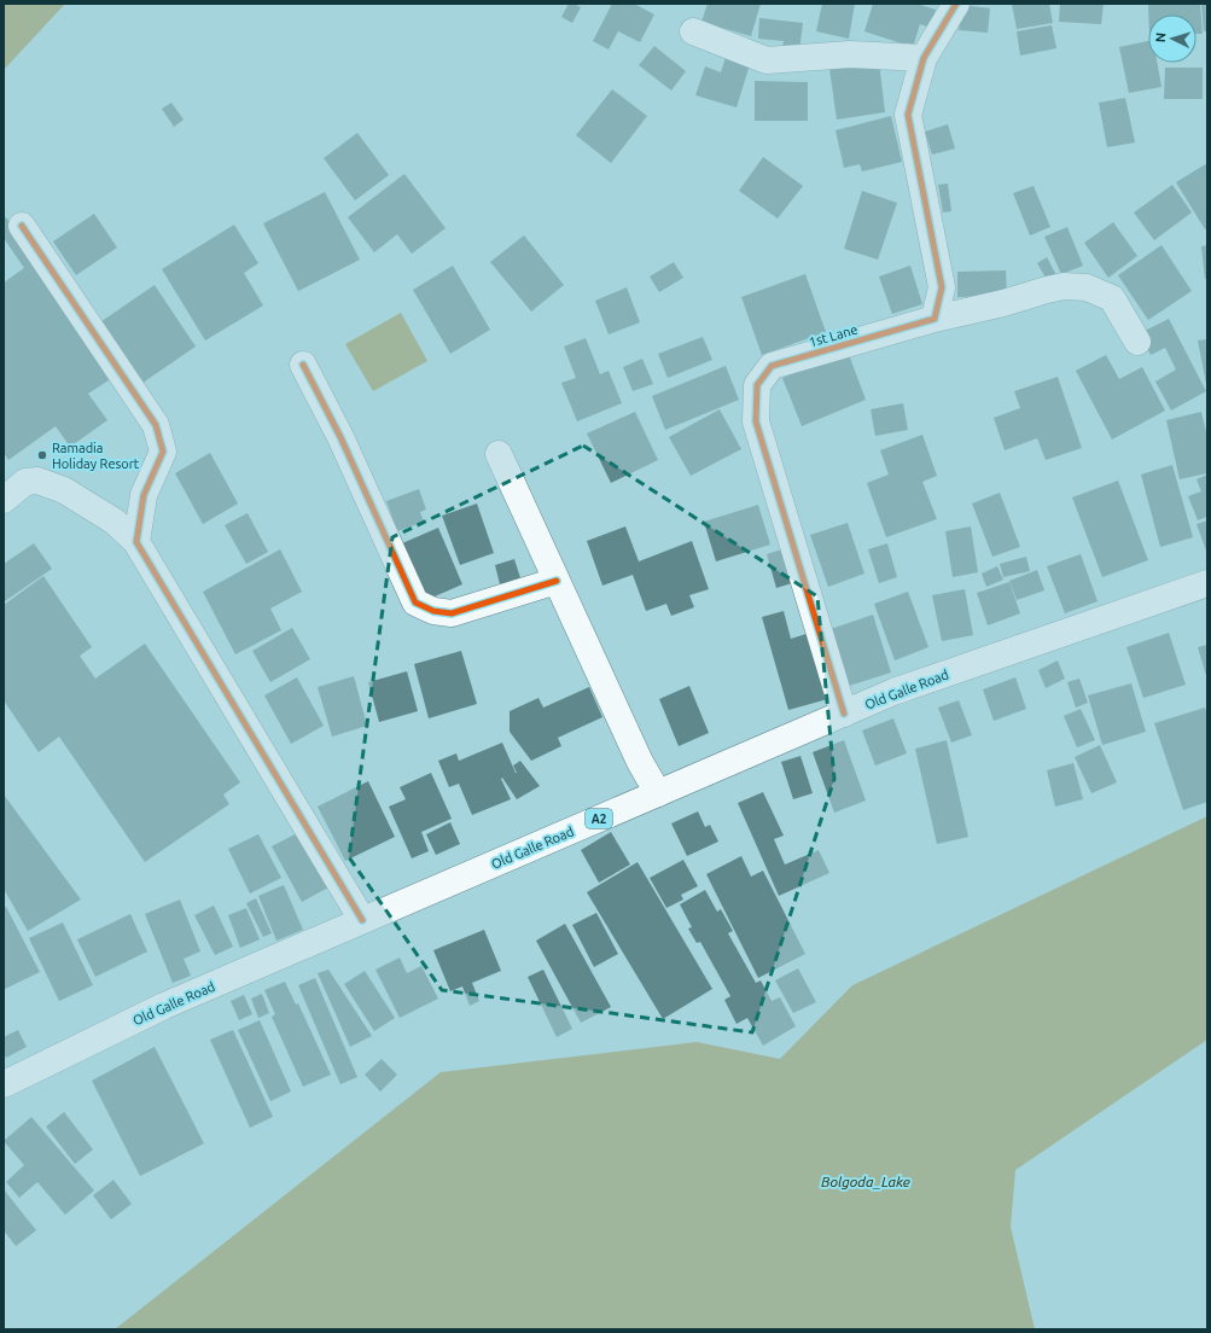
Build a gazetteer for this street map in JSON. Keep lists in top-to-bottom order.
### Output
{
  "streets": {
    "main road": ["1st Lane", "Old Galle Road", "A2"]
  },
  "crossings": [
    ["1st Lane", "Old Galle Road"]
  ],
  "water": ["Bolgoda_Lake"],
  "places": ["Ramadia Holiday Resort"],
  "north": "left"
}
